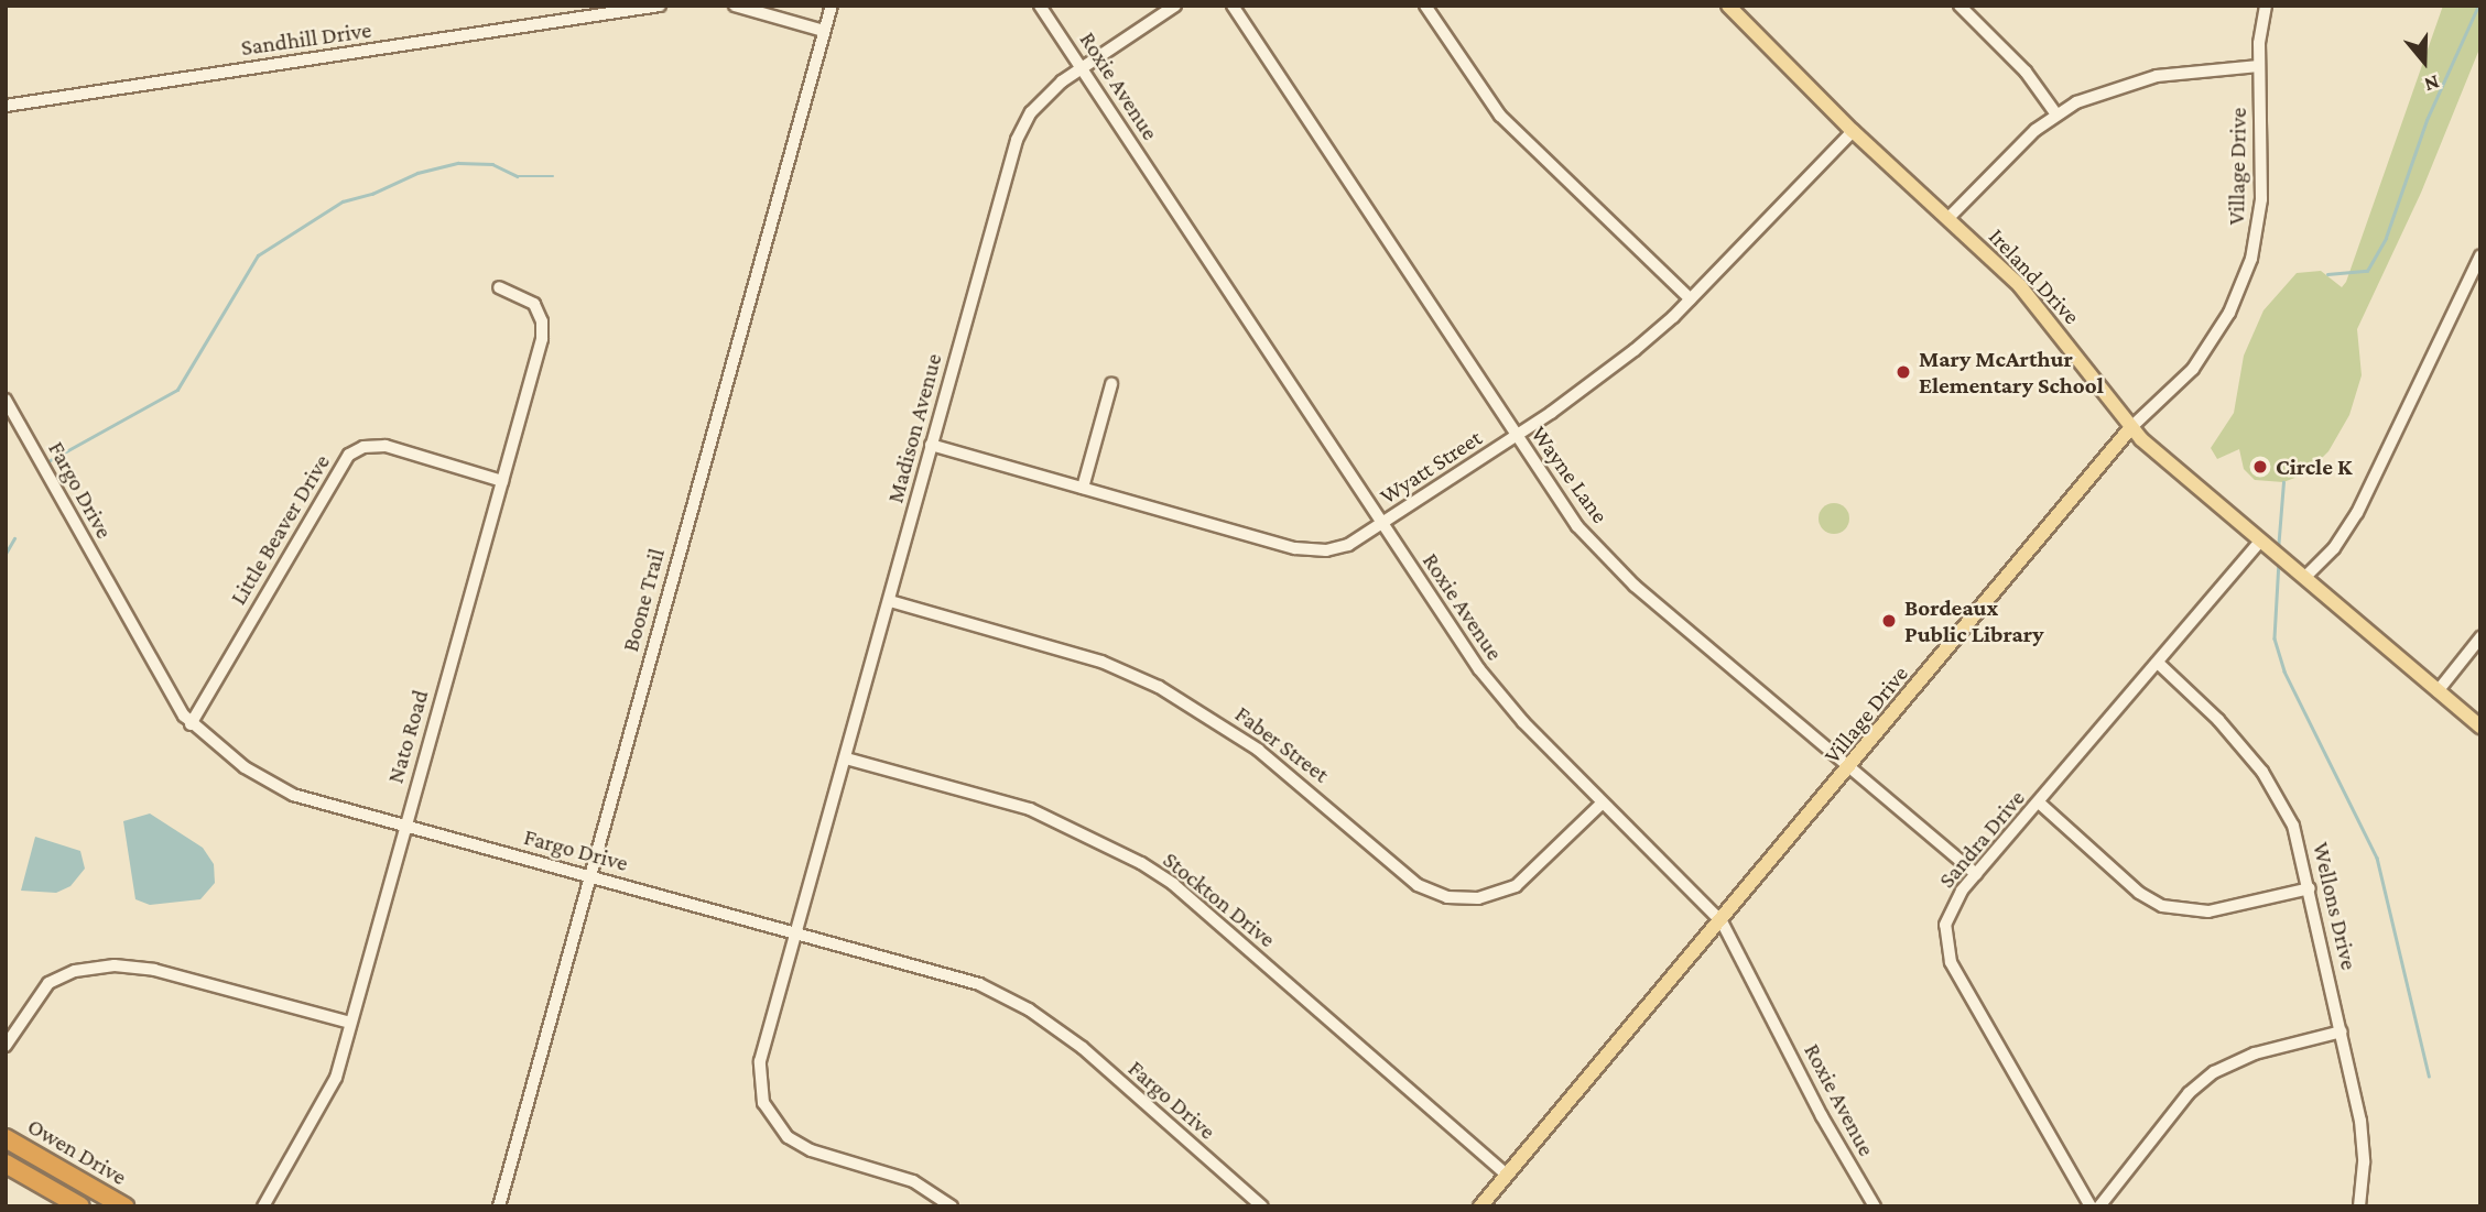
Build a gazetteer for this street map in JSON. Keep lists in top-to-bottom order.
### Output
{
  "streets": {
    "highway": ["Owen Drive"],
    "main road": ["Village Drive", "Ireland Drive"],
    "street": [
      "Sandhill Drive",
      "Roxie Avenue",
      "Madison Avenue",
      "Wyatt Street",
      "Wayne Lane",
      "Fargo Drive",
      "Little Beaver Drive",
      "Boone Trail",
      "Nato Road",
      "Faber Street",
      "Sandra Drive",
      "Stockton Drive",
      "Wellons Drive"
    ]
  },
  "crossings": [
    ["Roxie Avenue", "Village Drive"],
    ["Roxie Avenue", "Madison Avenue"],
    ["Roxie Avenue", "Wyatt Street"],
    ["Roxie Avenue", "Faber Street"],
    ["Village Drive", "Ireland Drive"],
    ["Village Drive", "Wayne Lane"],
    ["Village Drive", "Stockton Drive"],
    ["Ireland Drive", "Wyatt Street"],
    ["Ireland Drive", "Sandra Drive"],
    ["Madison Avenue", "Wyatt Street"],
    ["Madison Avenue", "Fargo Drive"],
    ["Madison Avenue", "Faber Street"],
    ["Madison Avenue", "Stockton Drive"],
    ["Wyatt Street", "Wayne Lane"],
    ["Wayne Lane", "Sandra Drive"],
    ["Fargo Drive", "Little Beaver Drive"],
    ["Fargo Drive", "Boone Trail"],
    ["Fargo Drive", "Nato Road"],
    ["Little Beaver Drive", "Nato Road"],
    ["Sandra Drive", "Wellons Drive"]
  ],
  "places": ["Mary McArthur Elementary School", "Circle K", "Bordeaux Public Library"],
  "north": "bottom"
}
